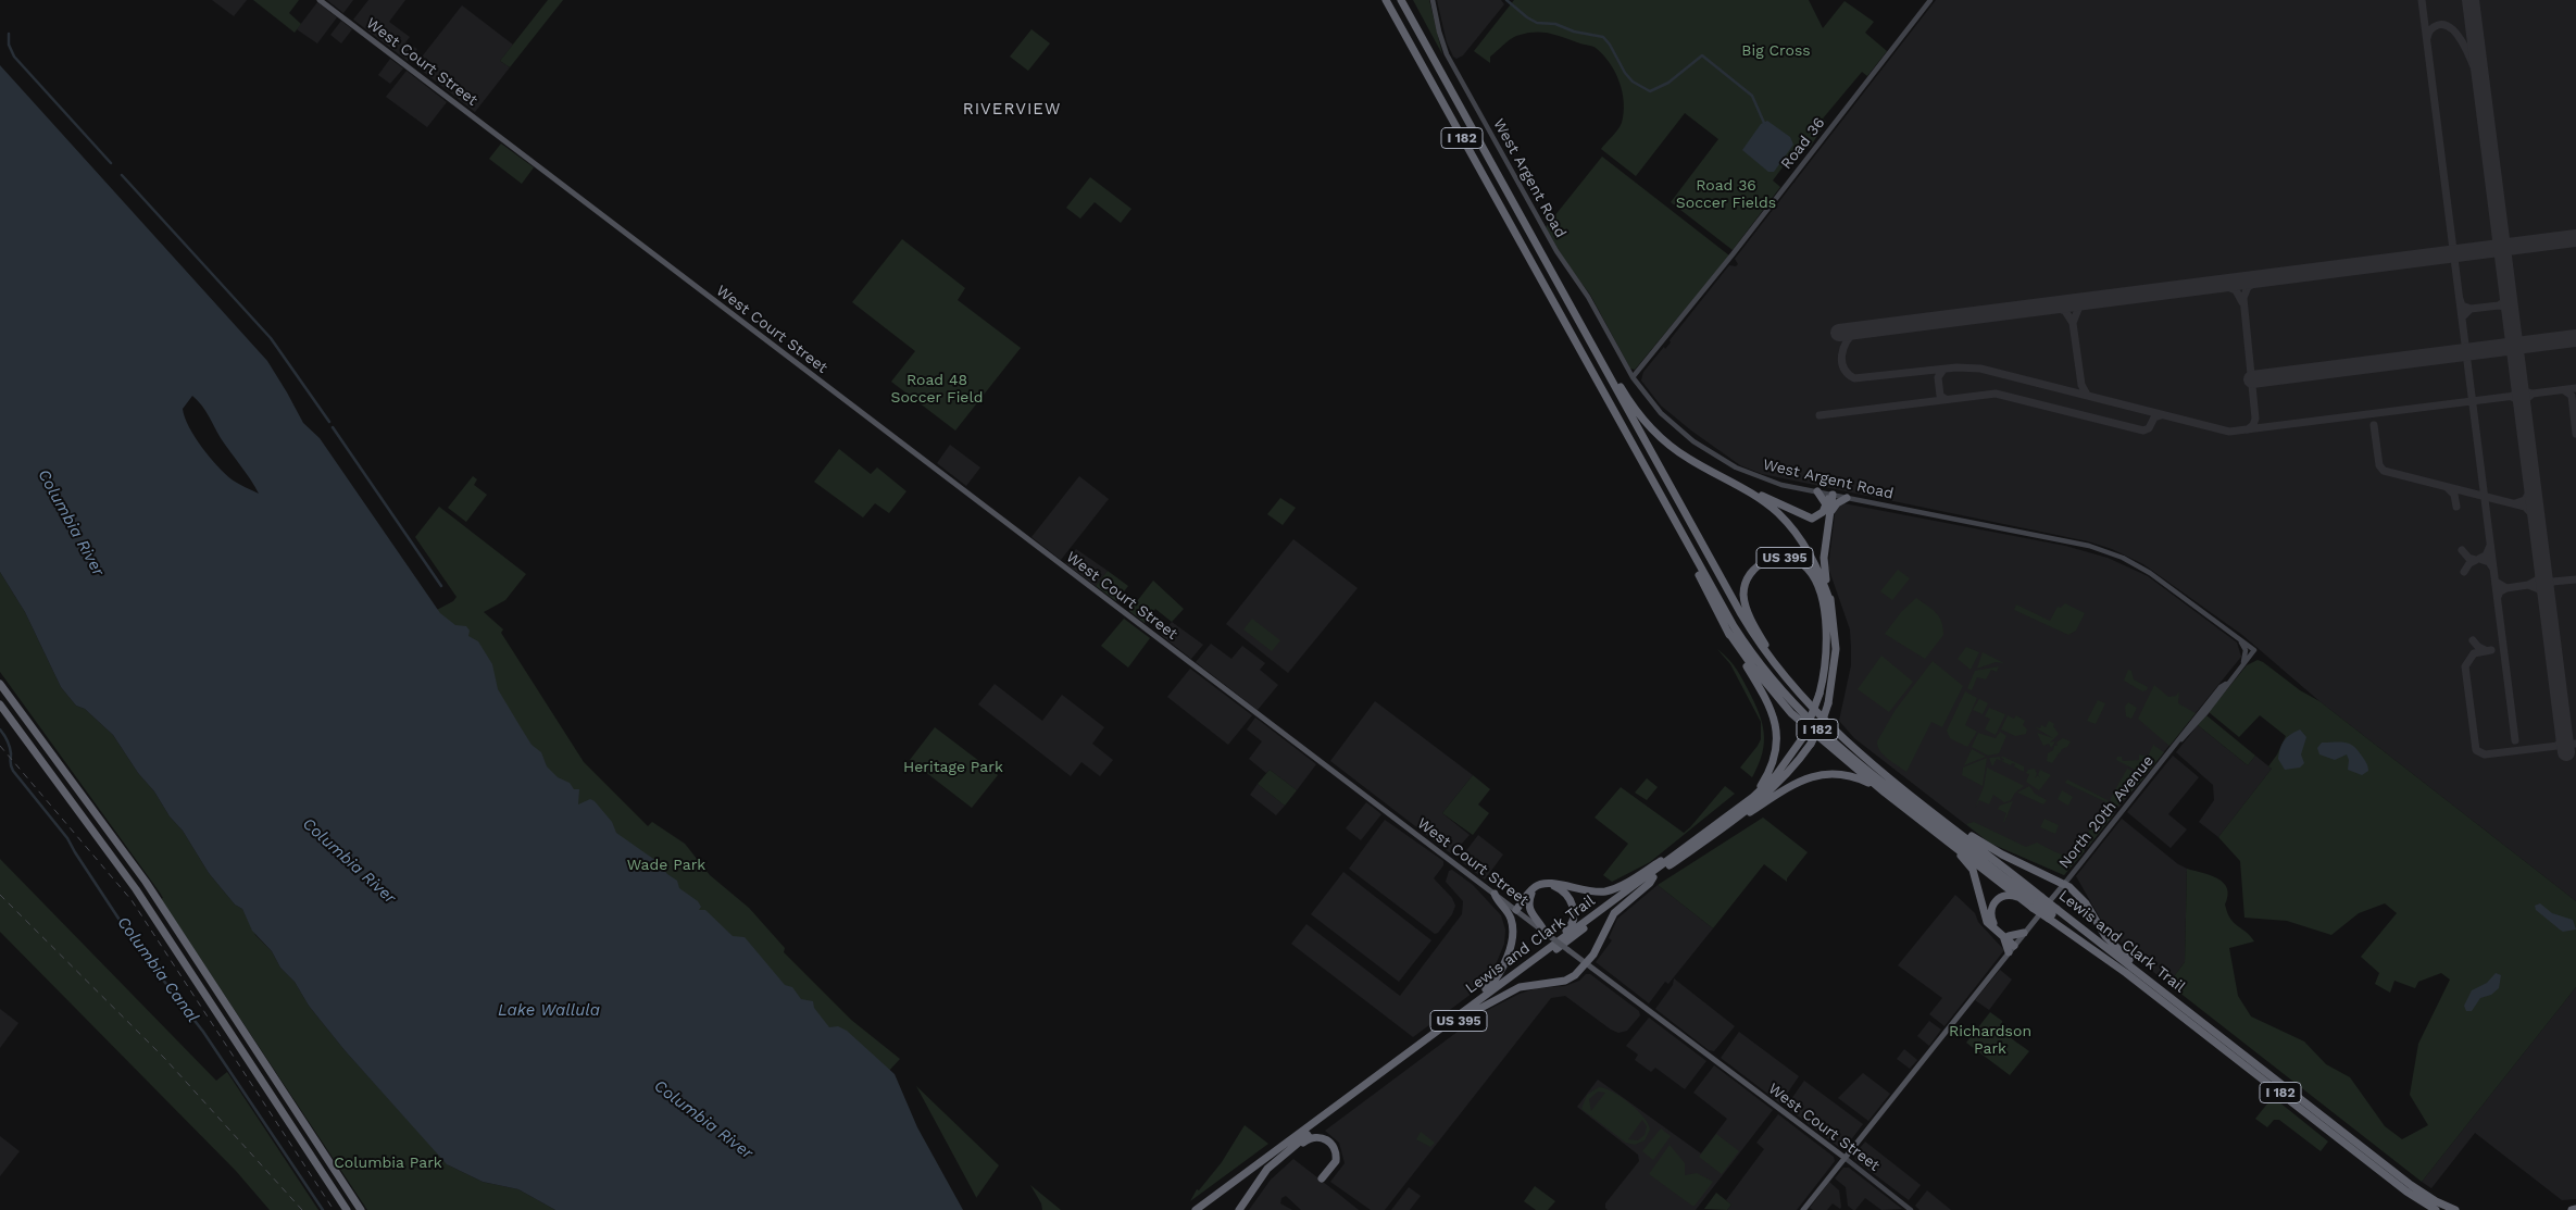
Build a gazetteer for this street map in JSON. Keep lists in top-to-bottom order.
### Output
{
  "streets": {
    "highway": ["I 182", "US 395", "Lewis and Clark Trail"],
    "main road": [
      "West Court Street",
      "Road 36",
      "West Argent Road",
      "North 20th Avenue"
    ]
  },
  "crossings": [
    ["West Court Street", "Lewis and Clark Trail"],
    ["I 182", "US 395"],
    ["I 182", "Lewis and Clark Trail"],
    ["Road 36", "West Argent Road"],
    ["West Argent Road", "North 20th Avenue"],
    ["US 395", "Lewis and Clark Trail"]
  ],
  "districts": ["RIVERVIEW"],
  "water": ["Columbia River", "Columbia Canal", "Lake Wallula"],
  "parks": [
    "Big Cross",
    "Road 36 Soccer Fields",
    "Road 48 Soccer Field",
    "Heritage Park",
    "Wade Park",
    "Richardson Park",
    "Columbia Park"
  ]
}
